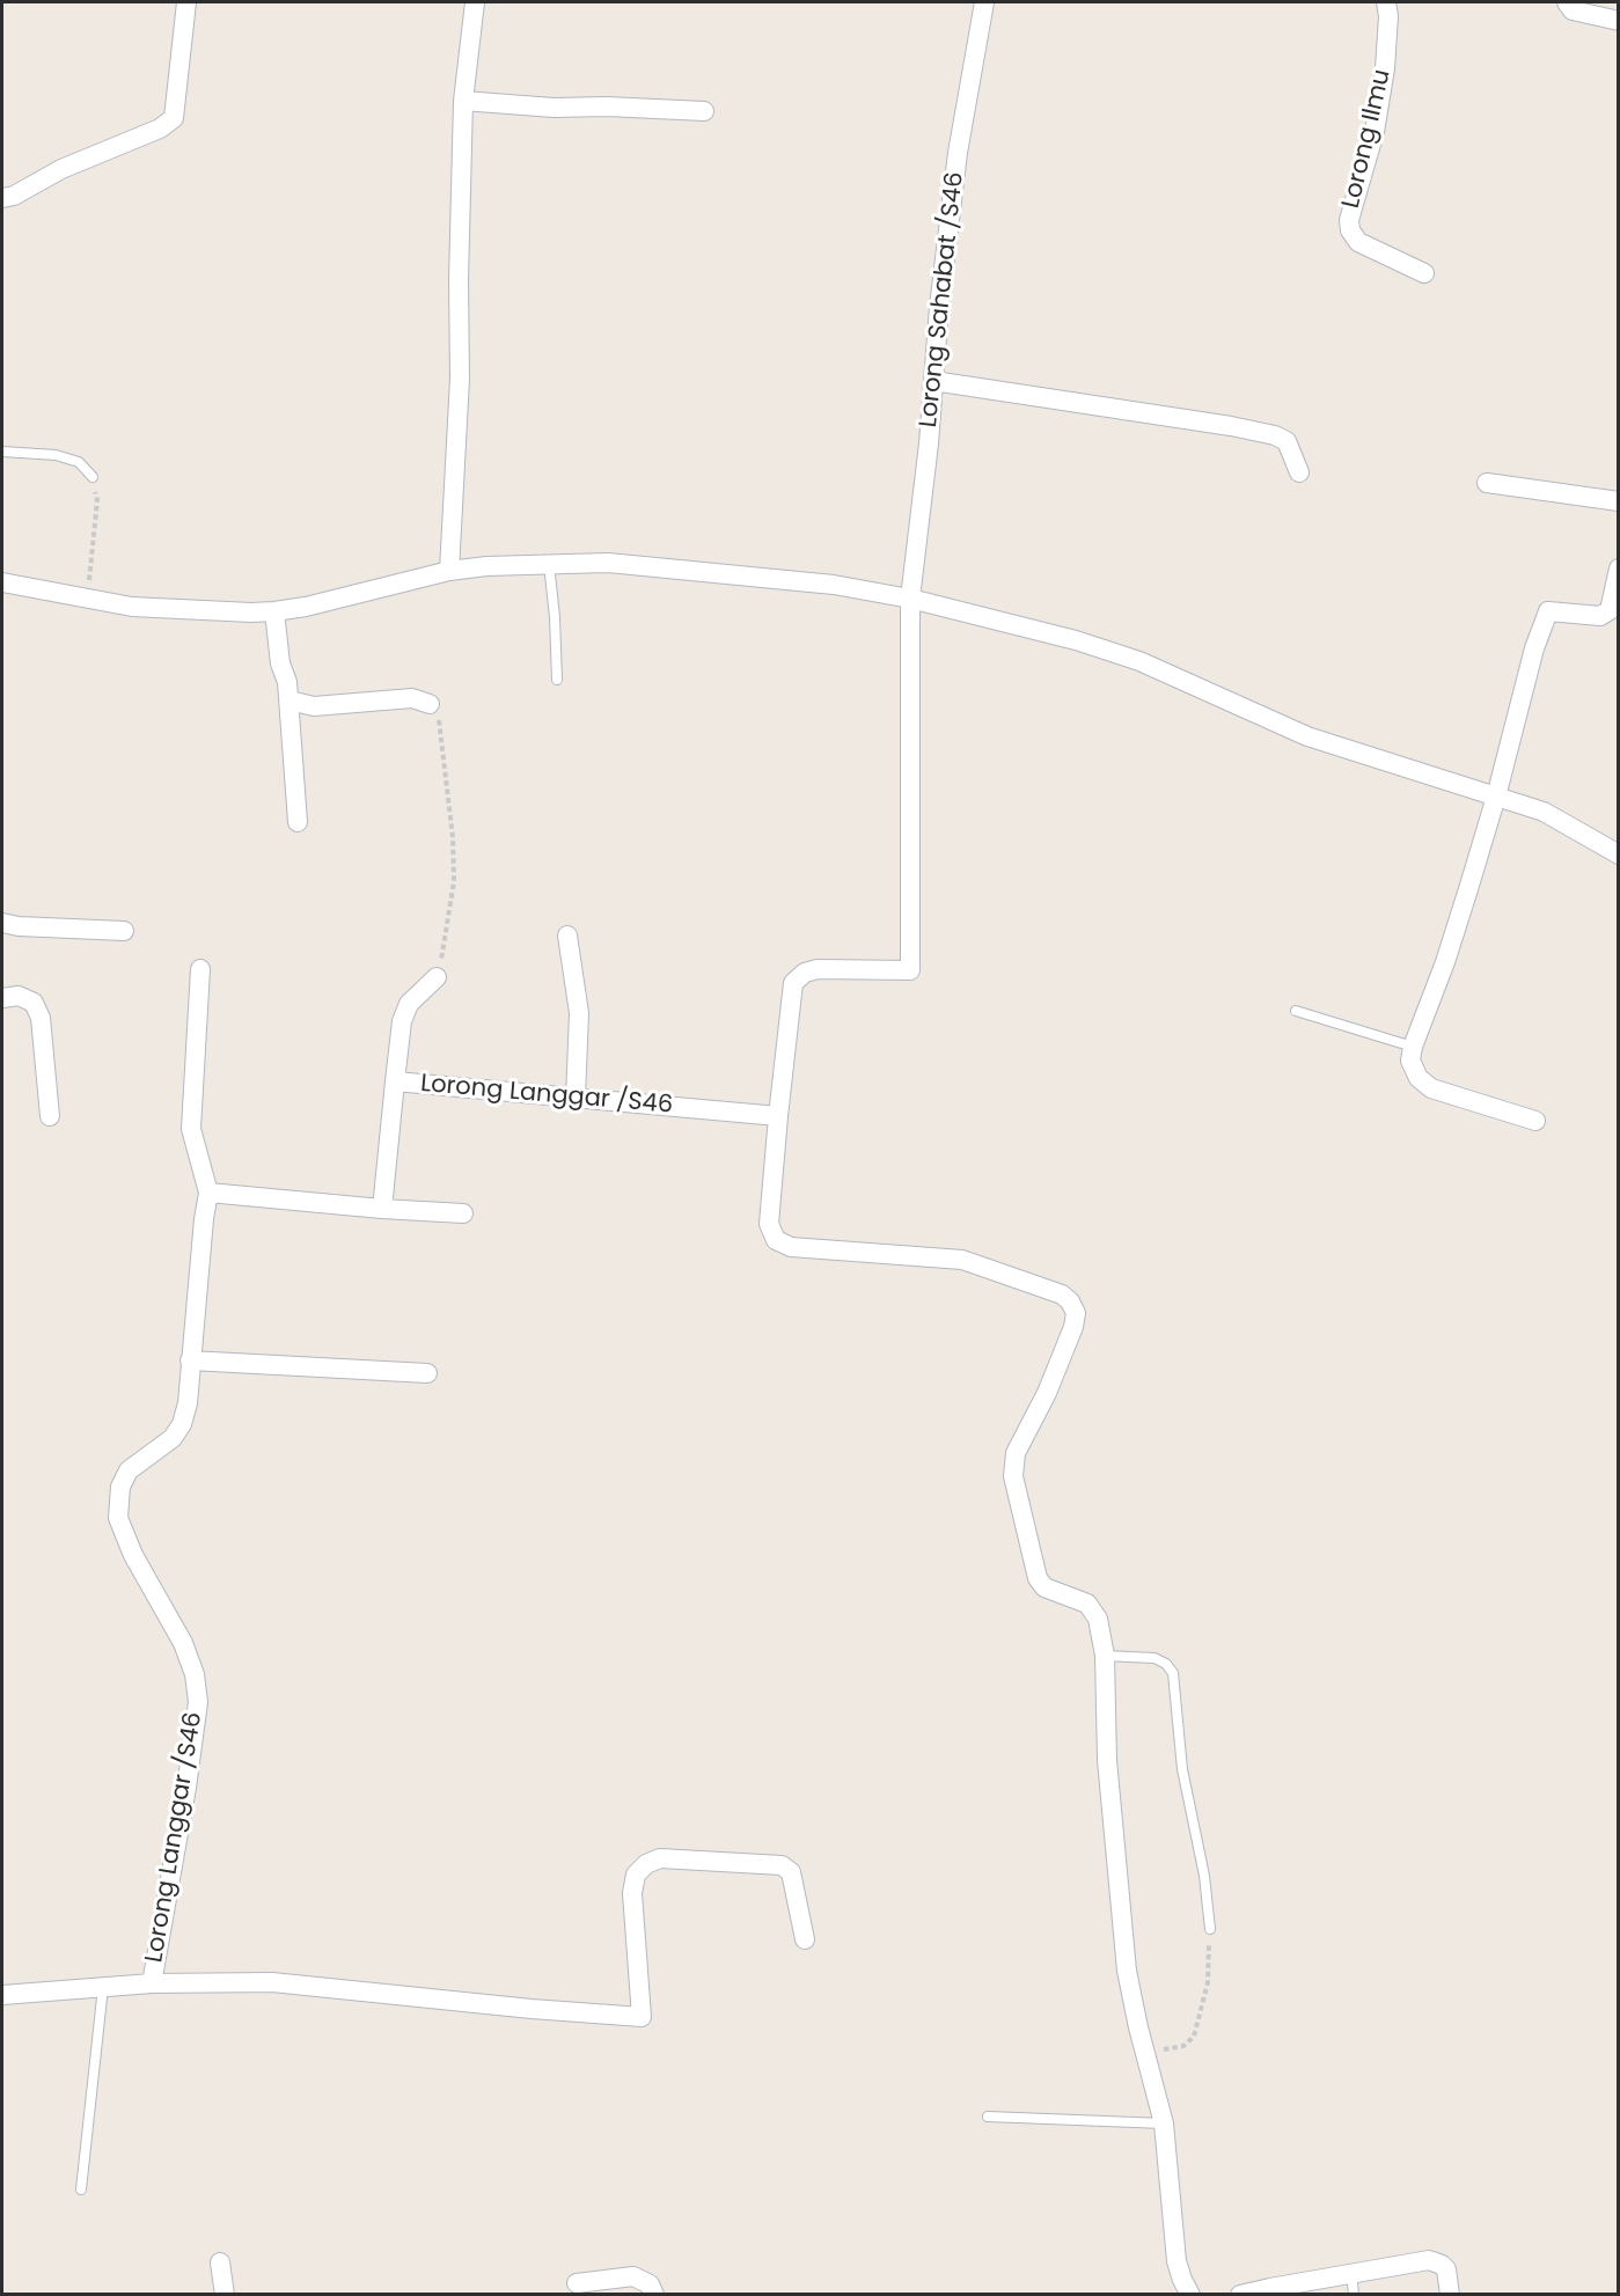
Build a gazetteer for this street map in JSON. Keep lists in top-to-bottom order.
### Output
{
  "streets": {
    "street": ["Lorong Ilmu", "Lorong Sahabat /S46", "Lorong Langgar /S46"]
  }
}
